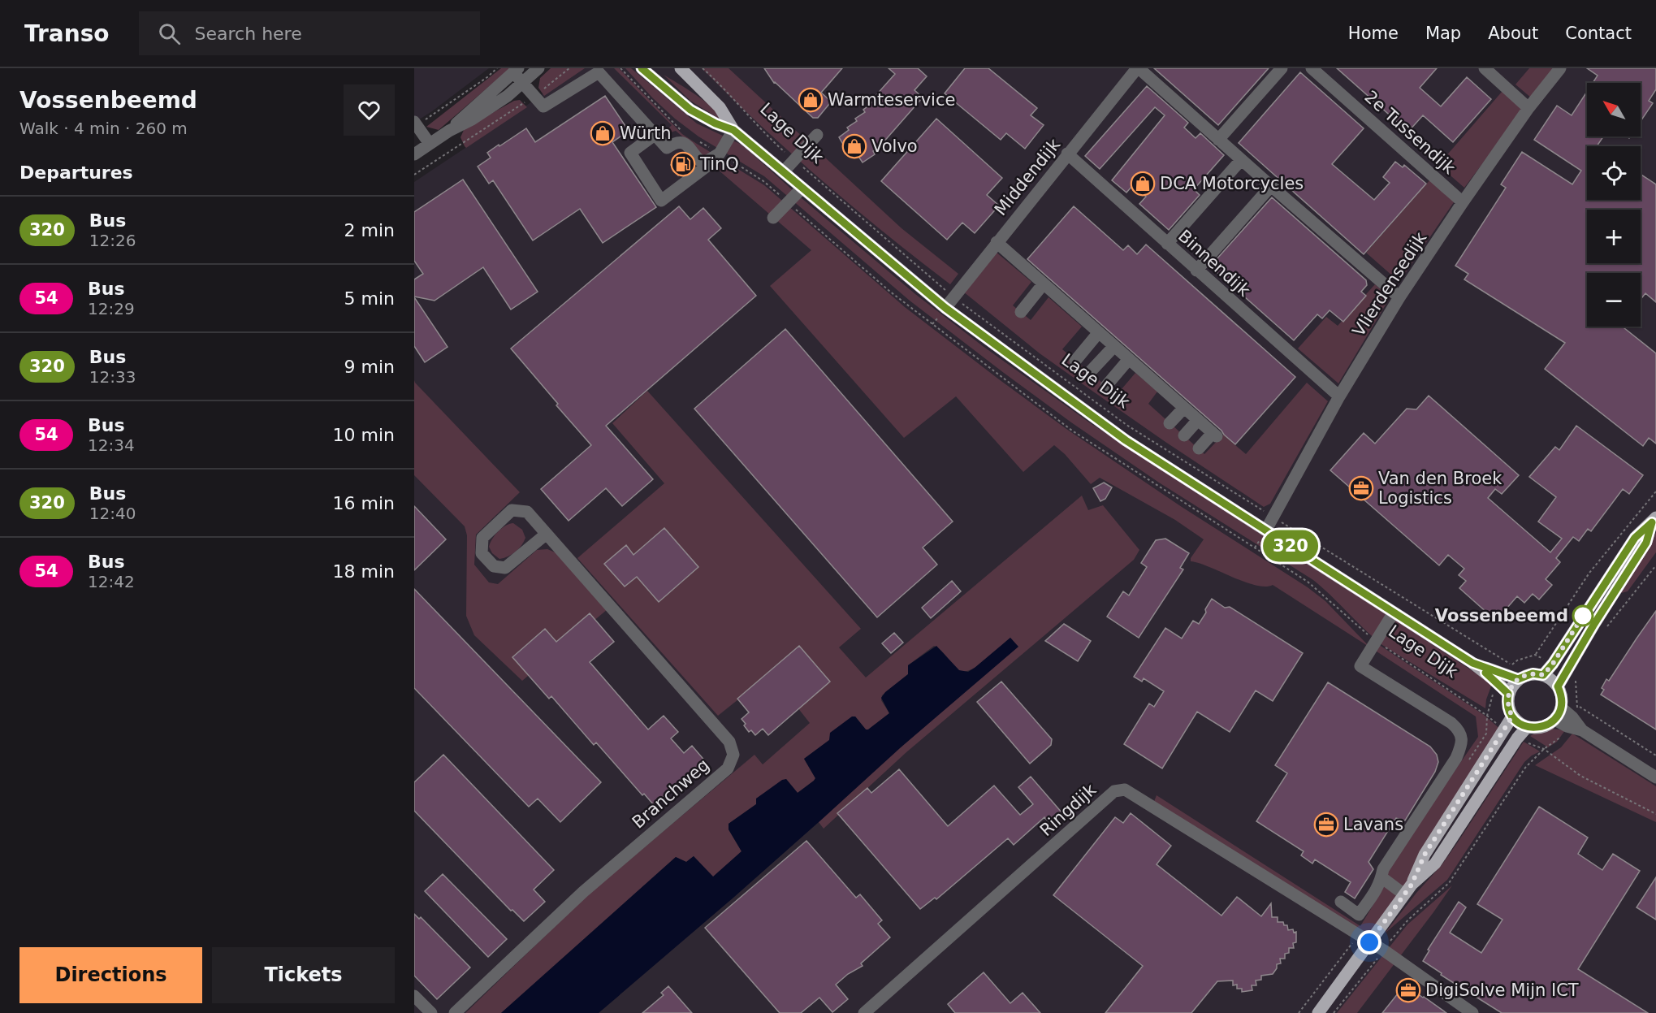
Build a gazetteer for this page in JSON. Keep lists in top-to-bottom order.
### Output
{
  "streets": {
    "main road": ["Lage Dijk"],
    "street": [
      "2e Tussendijk",
      "Middendijk",
      "Binnendijk",
      "Vlierdensedijk",
      "Branchweg",
      "Ringdijk"
    ]
  },
  "crossings": [
    ["2e Tussendijk", "Vlierdensedijk"],
    ["Lage Dijk", "Middendijk"],
    ["Lage Dijk", "Vlierdensedijk"],
    ["Middendijk", "Binnendijk"],
    ["Binnendijk", "Vlierdensedijk"]
  ],
  "places": {
    "shop": [
      "Warmteservice",
      "Würth",
      "Volvo",
      "DCA Motorcycles"
    ],
    "fuel station": ["TinQ"],
    "office": ["Van den Broek Logistics", "Lavans", "DigiSolve Mijn ICT"],
    "other": ["Vossenbeemd"]
  },
  "lines": ["bus line 320"],
  "north": "top left",
  "page": {
    "header": "Transo",
    "search": "Search here",
    "nav": [
      "Home",
      "Map",
      "About",
      "Contact"
    ],
    "heading": [
      ["Vossenbeemd", "Walk · 4 min · 260 m"],
      "Departures"
    ],
    "on_map": "320",
    "map_buttons": ["+", "−"],
    "list": [
      {
        "mark": "320",
        "name": "Bus",
        "note": "12:26",
        "value": "2 min"
      },
      {
        "mark": "54",
        "name": "Bus",
        "note": "12:29",
        "value": "5 min"
      },
      {
        "mark": "320",
        "name": "Bus",
        "note": "12:33",
        "value": "9 min"
      },
      {
        "mark": "54",
        "name": "Bus",
        "note": "12:34",
        "value": "10 min"
      },
      {
        "mark": "320",
        "name": "Bus",
        "note": "12:40",
        "value": "16 min"
      },
      {
        "mark": "54",
        "name": "Bus",
        "note": "12:42",
        "value": "18 min"
      }
    ],
    "buttons": ["Directions", "Tickets"]
  }
}
